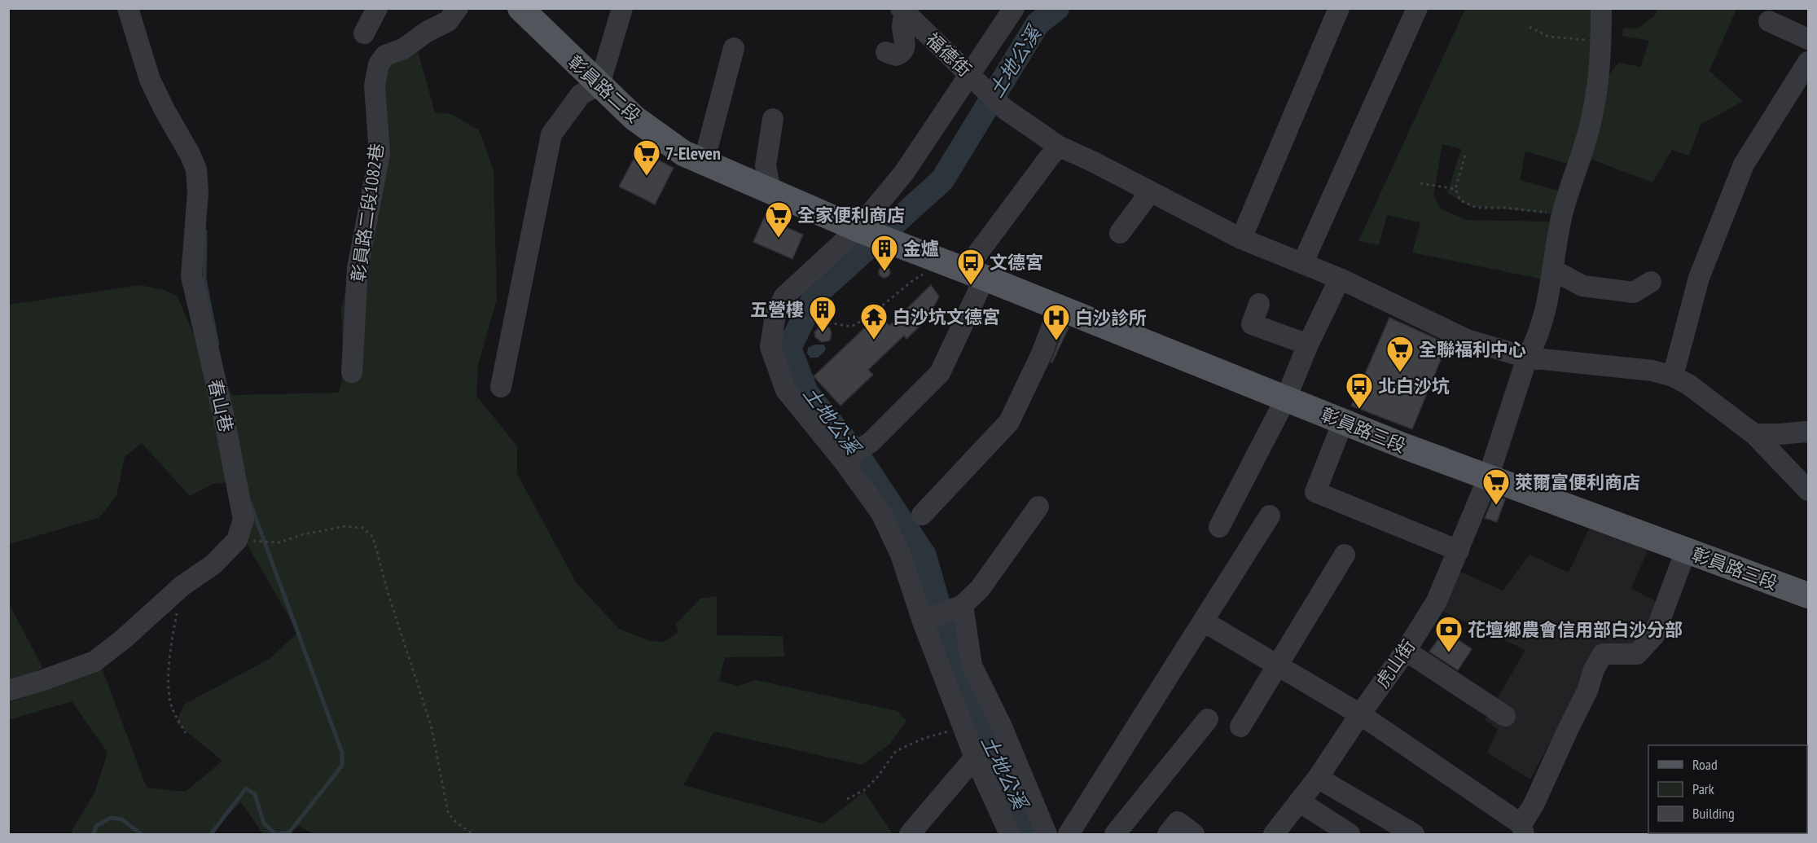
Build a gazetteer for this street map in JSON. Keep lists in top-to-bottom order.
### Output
{
  "streets": {
    "main road": ["彰員路二段", "彰員路三段"],
    "street": [
      "福德街",
      "彰員路二段1082巷",
      "春山巷",
      "虎山街"
    ]
  },
  "crossings": [
    ["福德街", "虎山街"],
    ["彰員路二段", "彰員路三段"],
    ["彰員路三段", "虎山街"]
  ],
  "water": ["土地公溪"],
  "places": {
    "supermarket": [
      "7-Eleven",
      "全家便利商店",
      "全聯福利中心",
      "萊爾富便利商店"
    ],
    "building": ["金爐", "五營樓"],
    "bus stop": ["文德宮", "北白沙坑"],
    "temple": ["白沙坑文德宮"],
    "hospital": ["白沙診所"],
    "bank": ["花壇鄉農會信用部白沙分部"]
  },
  "legend": ["Road", "Park", "Building"]
}
